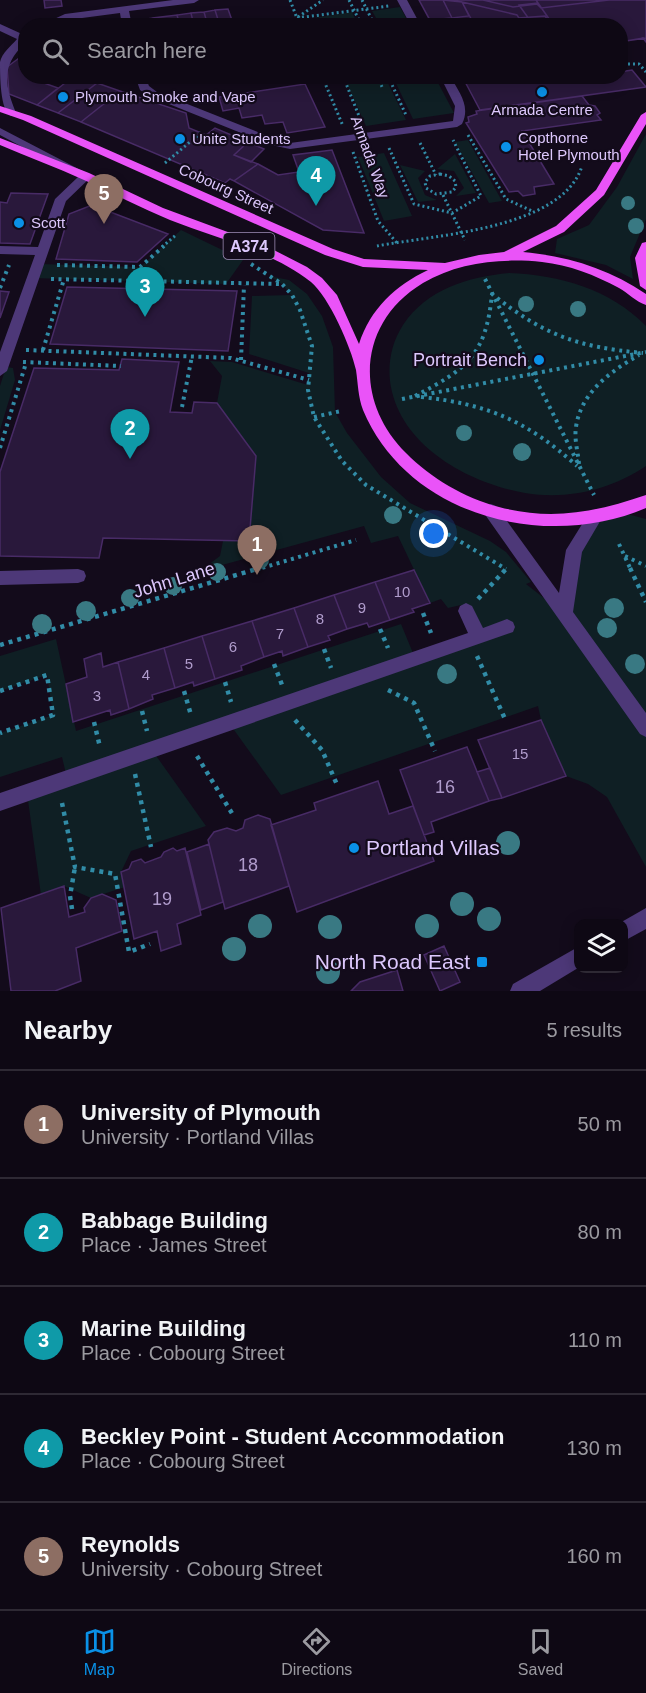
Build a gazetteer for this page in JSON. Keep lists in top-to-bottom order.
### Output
{
  "streets": {
    "main road": ["Cobourg Street", "A374"],
    "street": ["Armada Way"],
    "path": ["John Lane"]
  },
  "places": {
    "other": [
      "Armada Centre",
      "Plymouth Smoke and Vape",
      "Unite Students",
      "Copthorne Hotel Plymouth",
      "Scott",
      "Portrait Bench",
      "Portland Villas"
    ],
    "transit": ["North Road East"]
  },
  "house_numbers": [
    "10",
    "9",
    "8",
    "7",
    "6",
    "5",
    "4",
    "3",
    "15",
    "16",
    "18",
    "19"
  ],
  "page": {
    "search": "Search here",
    "pins": [
      "4",
      "5",
      "3",
      "2",
      "1"
    ],
    "heading": ["Nearby", "5 results"],
    "list": [
      {
        "mark": "1",
        "name": "University of Plymouth",
        "note": "University · Portland Villas",
        "value": "50 m"
      },
      {
        "mark": "2",
        "name": "Babbage Building",
        "note": "Place · James Street",
        "value": "80 m"
      },
      {
        "mark": "3",
        "name": "Marine Building",
        "note": "Place · Cobourg Street",
        "value": "110 m"
      },
      {
        "mark": "4",
        "name": "Beckley Point - Student Accommodation",
        "note": "Place · Cobourg Street",
        "value": "130 m"
      },
      {
        "mark": "5",
        "name": "Reynolds",
        "note": "University · Cobourg Street",
        "value": "160 m"
      }
    ],
    "nav": ["Map", "Directions", "Saved"]
  }
}
